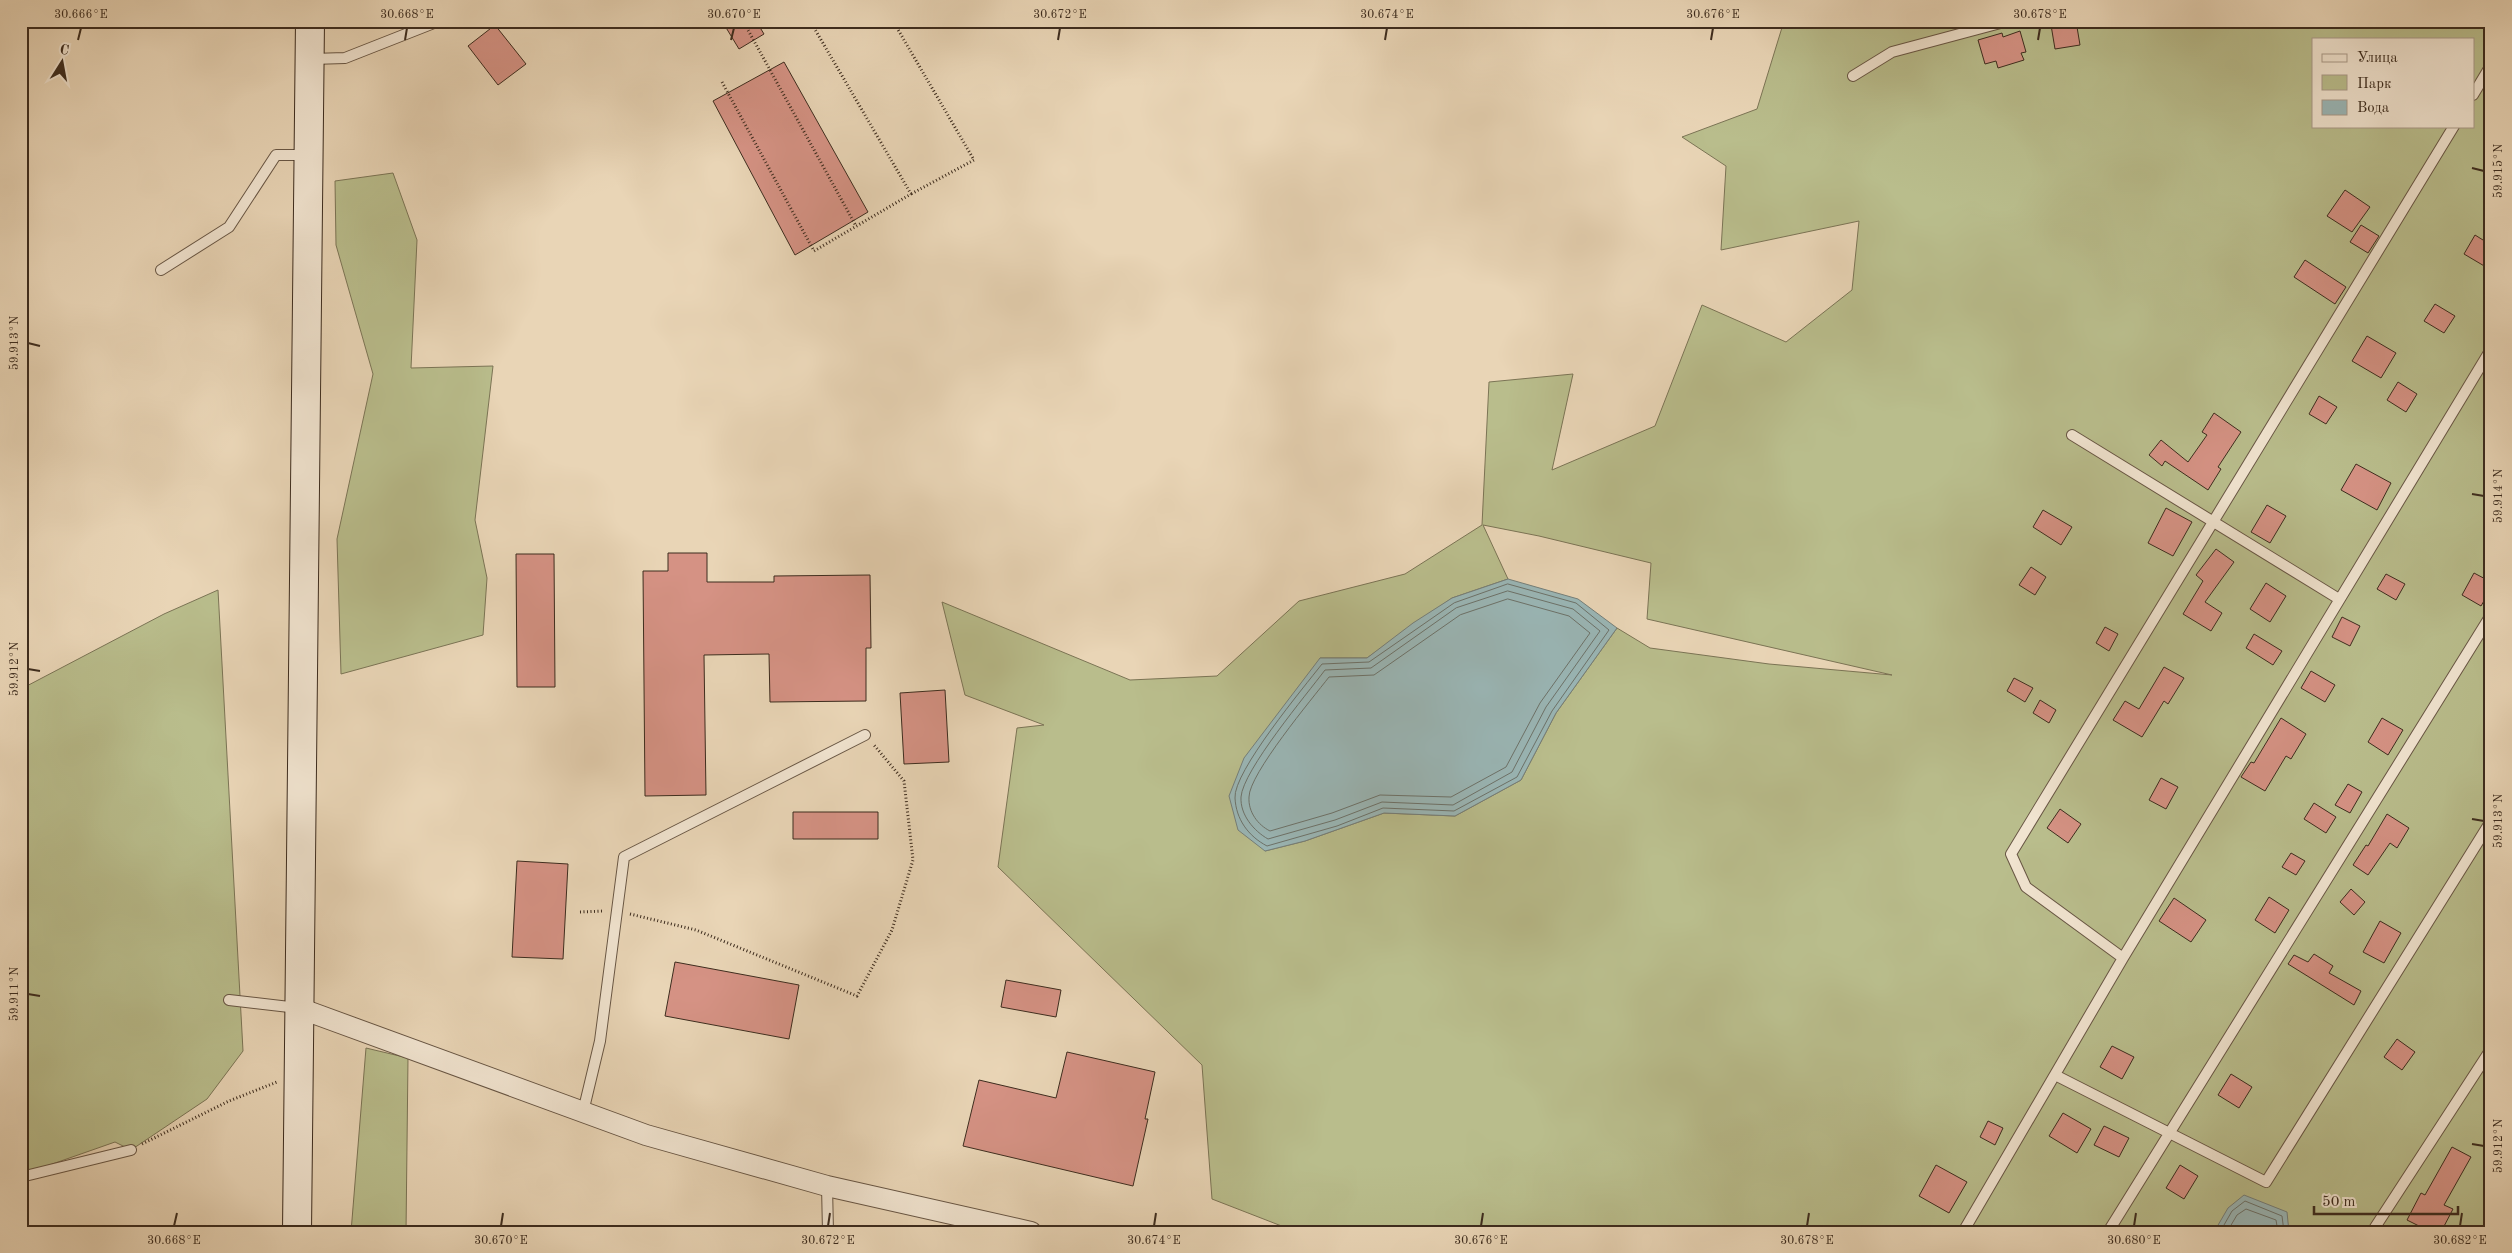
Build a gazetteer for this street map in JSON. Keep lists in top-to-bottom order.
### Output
{
  "legend": ["Улица", "Парк", "Вода"],
  "scale_bar": "50 m",
  "north": "top",
  "coordinates": [
    "30.666°E",
    "30.668°E",
    "30.670°E",
    "30.672°E",
    "30.674°E",
    "30.676°E",
    "30.678°E",
    "59.915°N",
    "59.913°N",
    "59.914°N",
    "59.912°N",
    "59.911°N",
    "30.680°E",
    "30.682°E"
  ]
}
